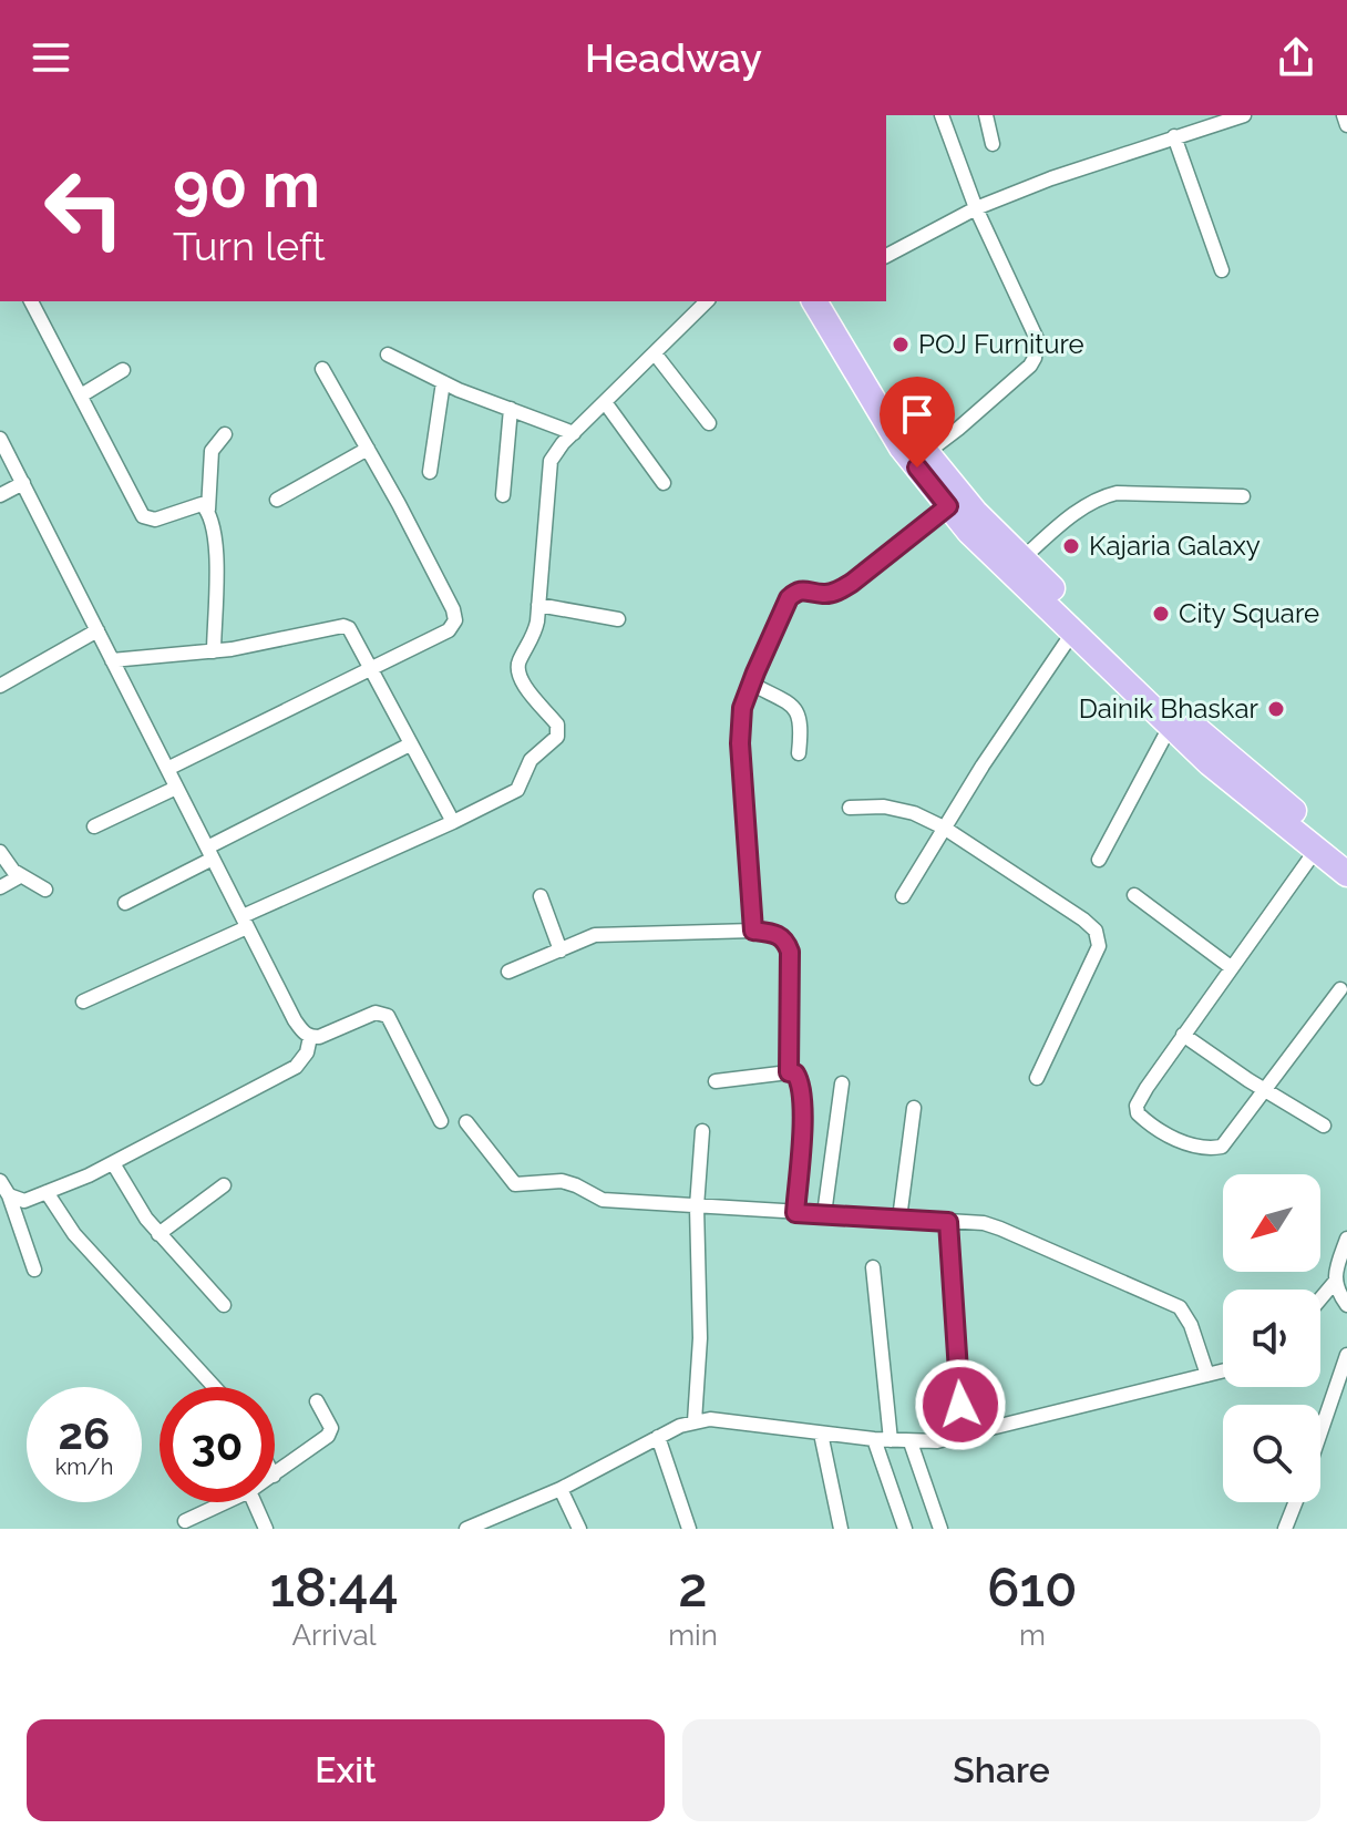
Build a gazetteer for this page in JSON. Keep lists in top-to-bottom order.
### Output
{
  "places": [
    "POJ Furniture",
    "Kajaria Galaxy",
    "City Square",
    "Dainik Bhaskar"
  ],
  "north": "bottom left",
  "page": {
    "header": "Headway",
    "turn": ["90 m", "Turn left"],
    "speed": "26 km/h",
    "limit": "30",
    "eta": [
      "18:44",
      "Arrival",
      "2",
      "min",
      "610",
      "m"
    ],
    "buttons": ["Exit", "Share"]
  }
}
